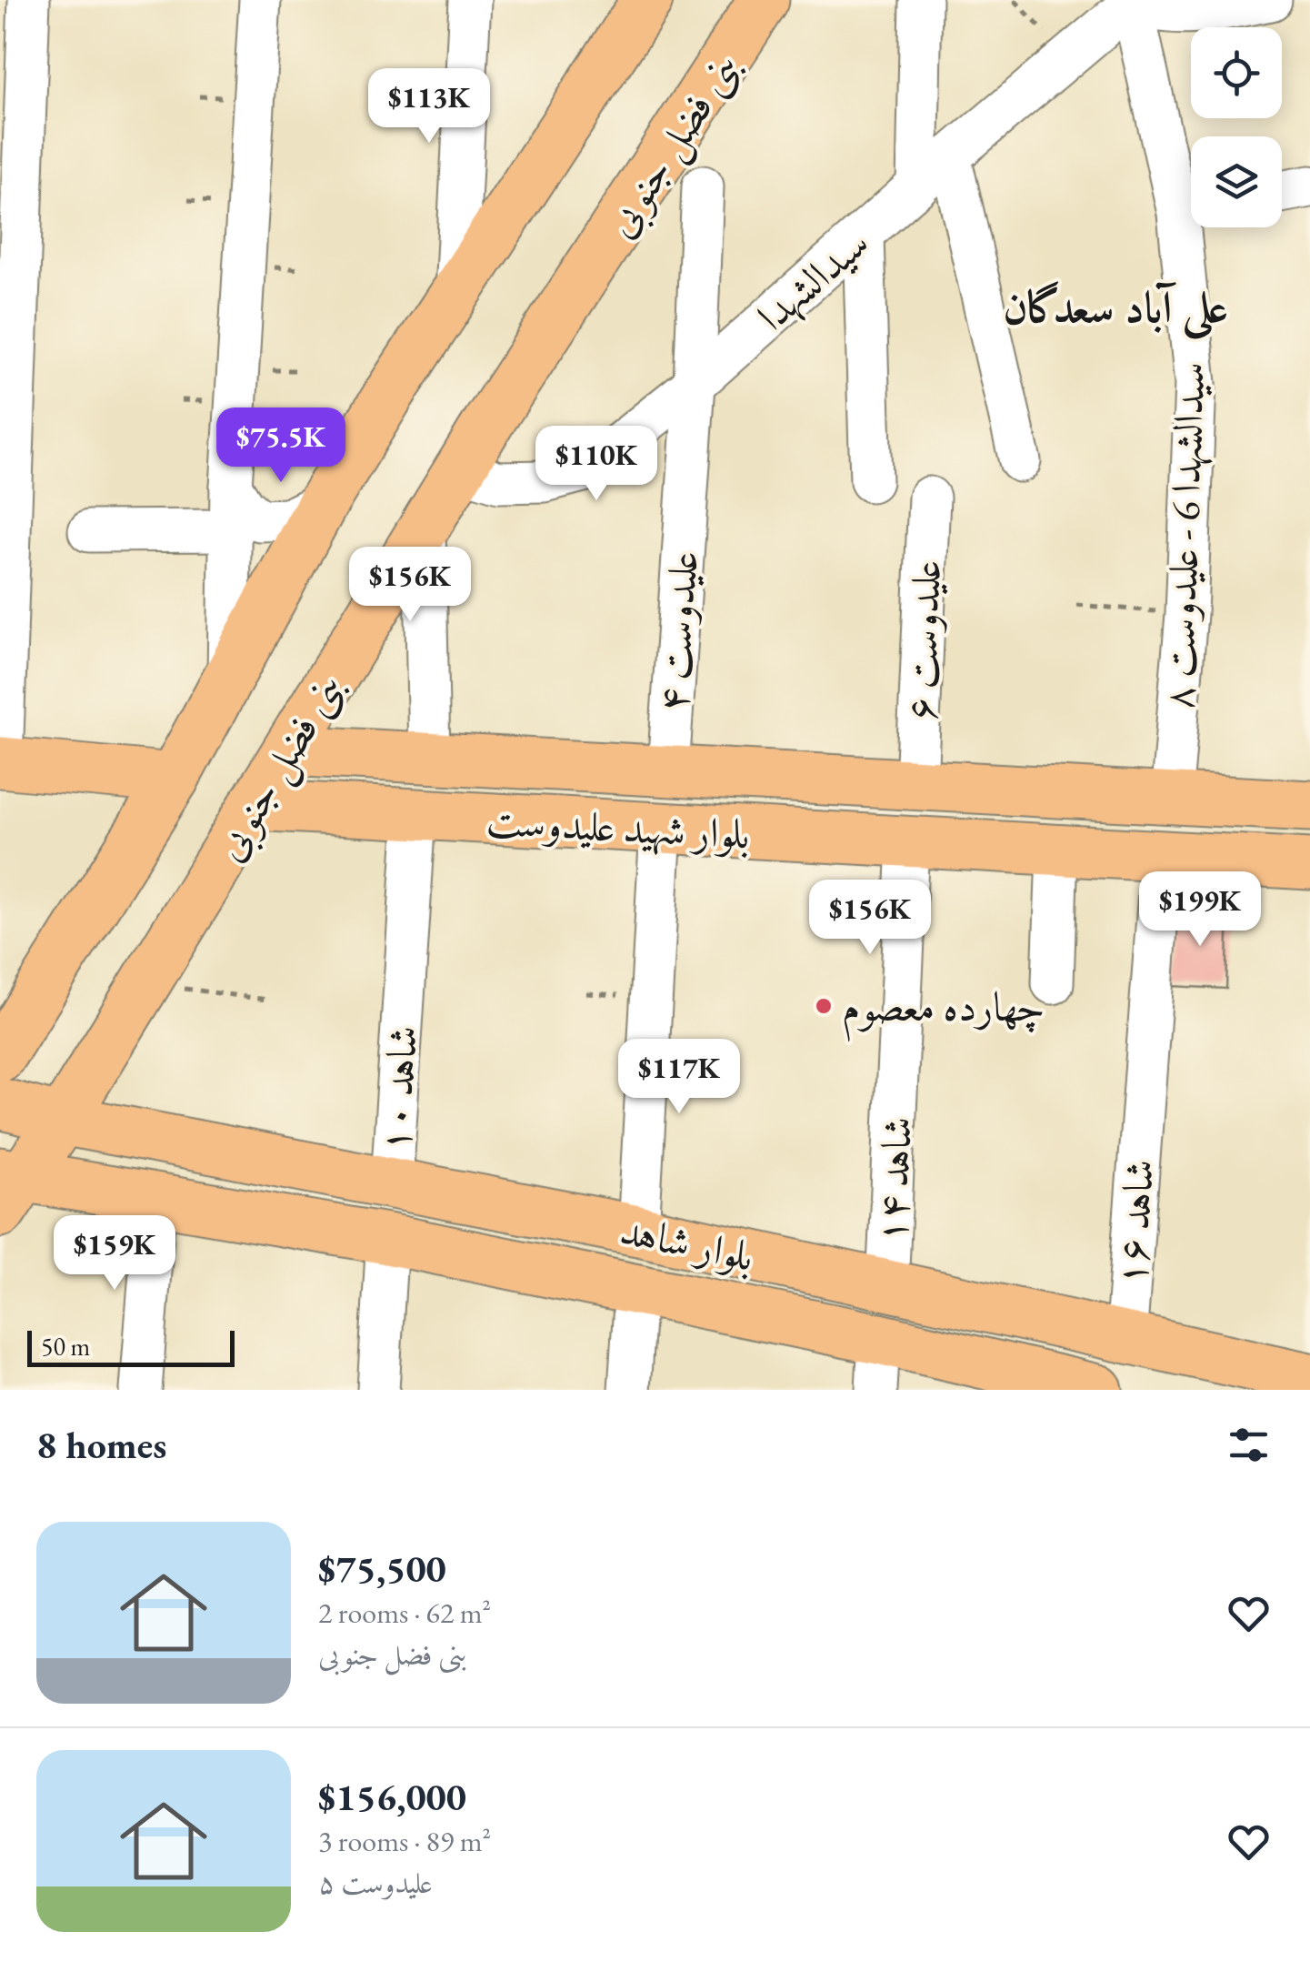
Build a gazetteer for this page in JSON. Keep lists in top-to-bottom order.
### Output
{
  "streets": {
    "main road": ["بنی فضل جنوبی", "بلوار شهید علیدوست", "بلوار شاهد"],
    "street": [
      "سیدالشهدا",
      "سیدالشهدا 6 - علیدوست ۸",
      "علیدوست ۴",
      "علیدوست ۶",
      "شاهد ۱۰",
      "شاهد ۱۴",
      "شاهد ۱۶"
    ]
  },
  "crossings": [
    ["بنی فضل جنوبی", "سیدالشهدا"],
    ["بنی فضل جنوبی", "بلوار شهید علیدوست"],
    ["بنی فضل جنوبی", "بلوار شاهد"],
    ["سیدالشهدا", "سیدالشهدا 6 - علیدوست ۸"],
    ["سیدالشهدا", "علیدوست ۴"],
    ["سیدالشهدا 6 - علیدوست ۸", "بلوار شهید علیدوست"],
    ["علیدوست ۴", "بلوار شهید علیدوست"],
    ["علیدوست ۶", "بلوار شهید علیدوست"],
    ["بلوار شهید علیدوست", "شاهد ۱۰"],
    ["بلوار شهید علیدوست", "شاهد ۱۴"],
    ["بلوار شهید علیدوست", "شاهد ۱۶"],
    ["شاهد ۱۰", "بلوار شاهد"],
    ["شاهد ۱۴", "بلوار شاهد"],
    ["شاهد ۱۶", "بلوار شاهد"]
  ],
  "districts": ["علی آباد سعدگان"],
  "places": ["چهارده معصوم"],
  "scale_bar": "50 m",
  "page": {
    "price": [
      "$113K",
      "$75.5K",
      "$110K",
      "$156K",
      "$199K",
      "$156K",
      "$117K",
      "$159K"
    ],
    "scale": "50 m",
    "heading": "8 homes",
    "list": [
      {
        "name": "$75,500",
        "note": "2 rooms · 62 m² · بنی فضل جنوبی"
      },
      {
        "name": "$156,000",
        "note": "3 rooms · 89 m² · علیدوست ۵"
      }
    ]
  }
}
